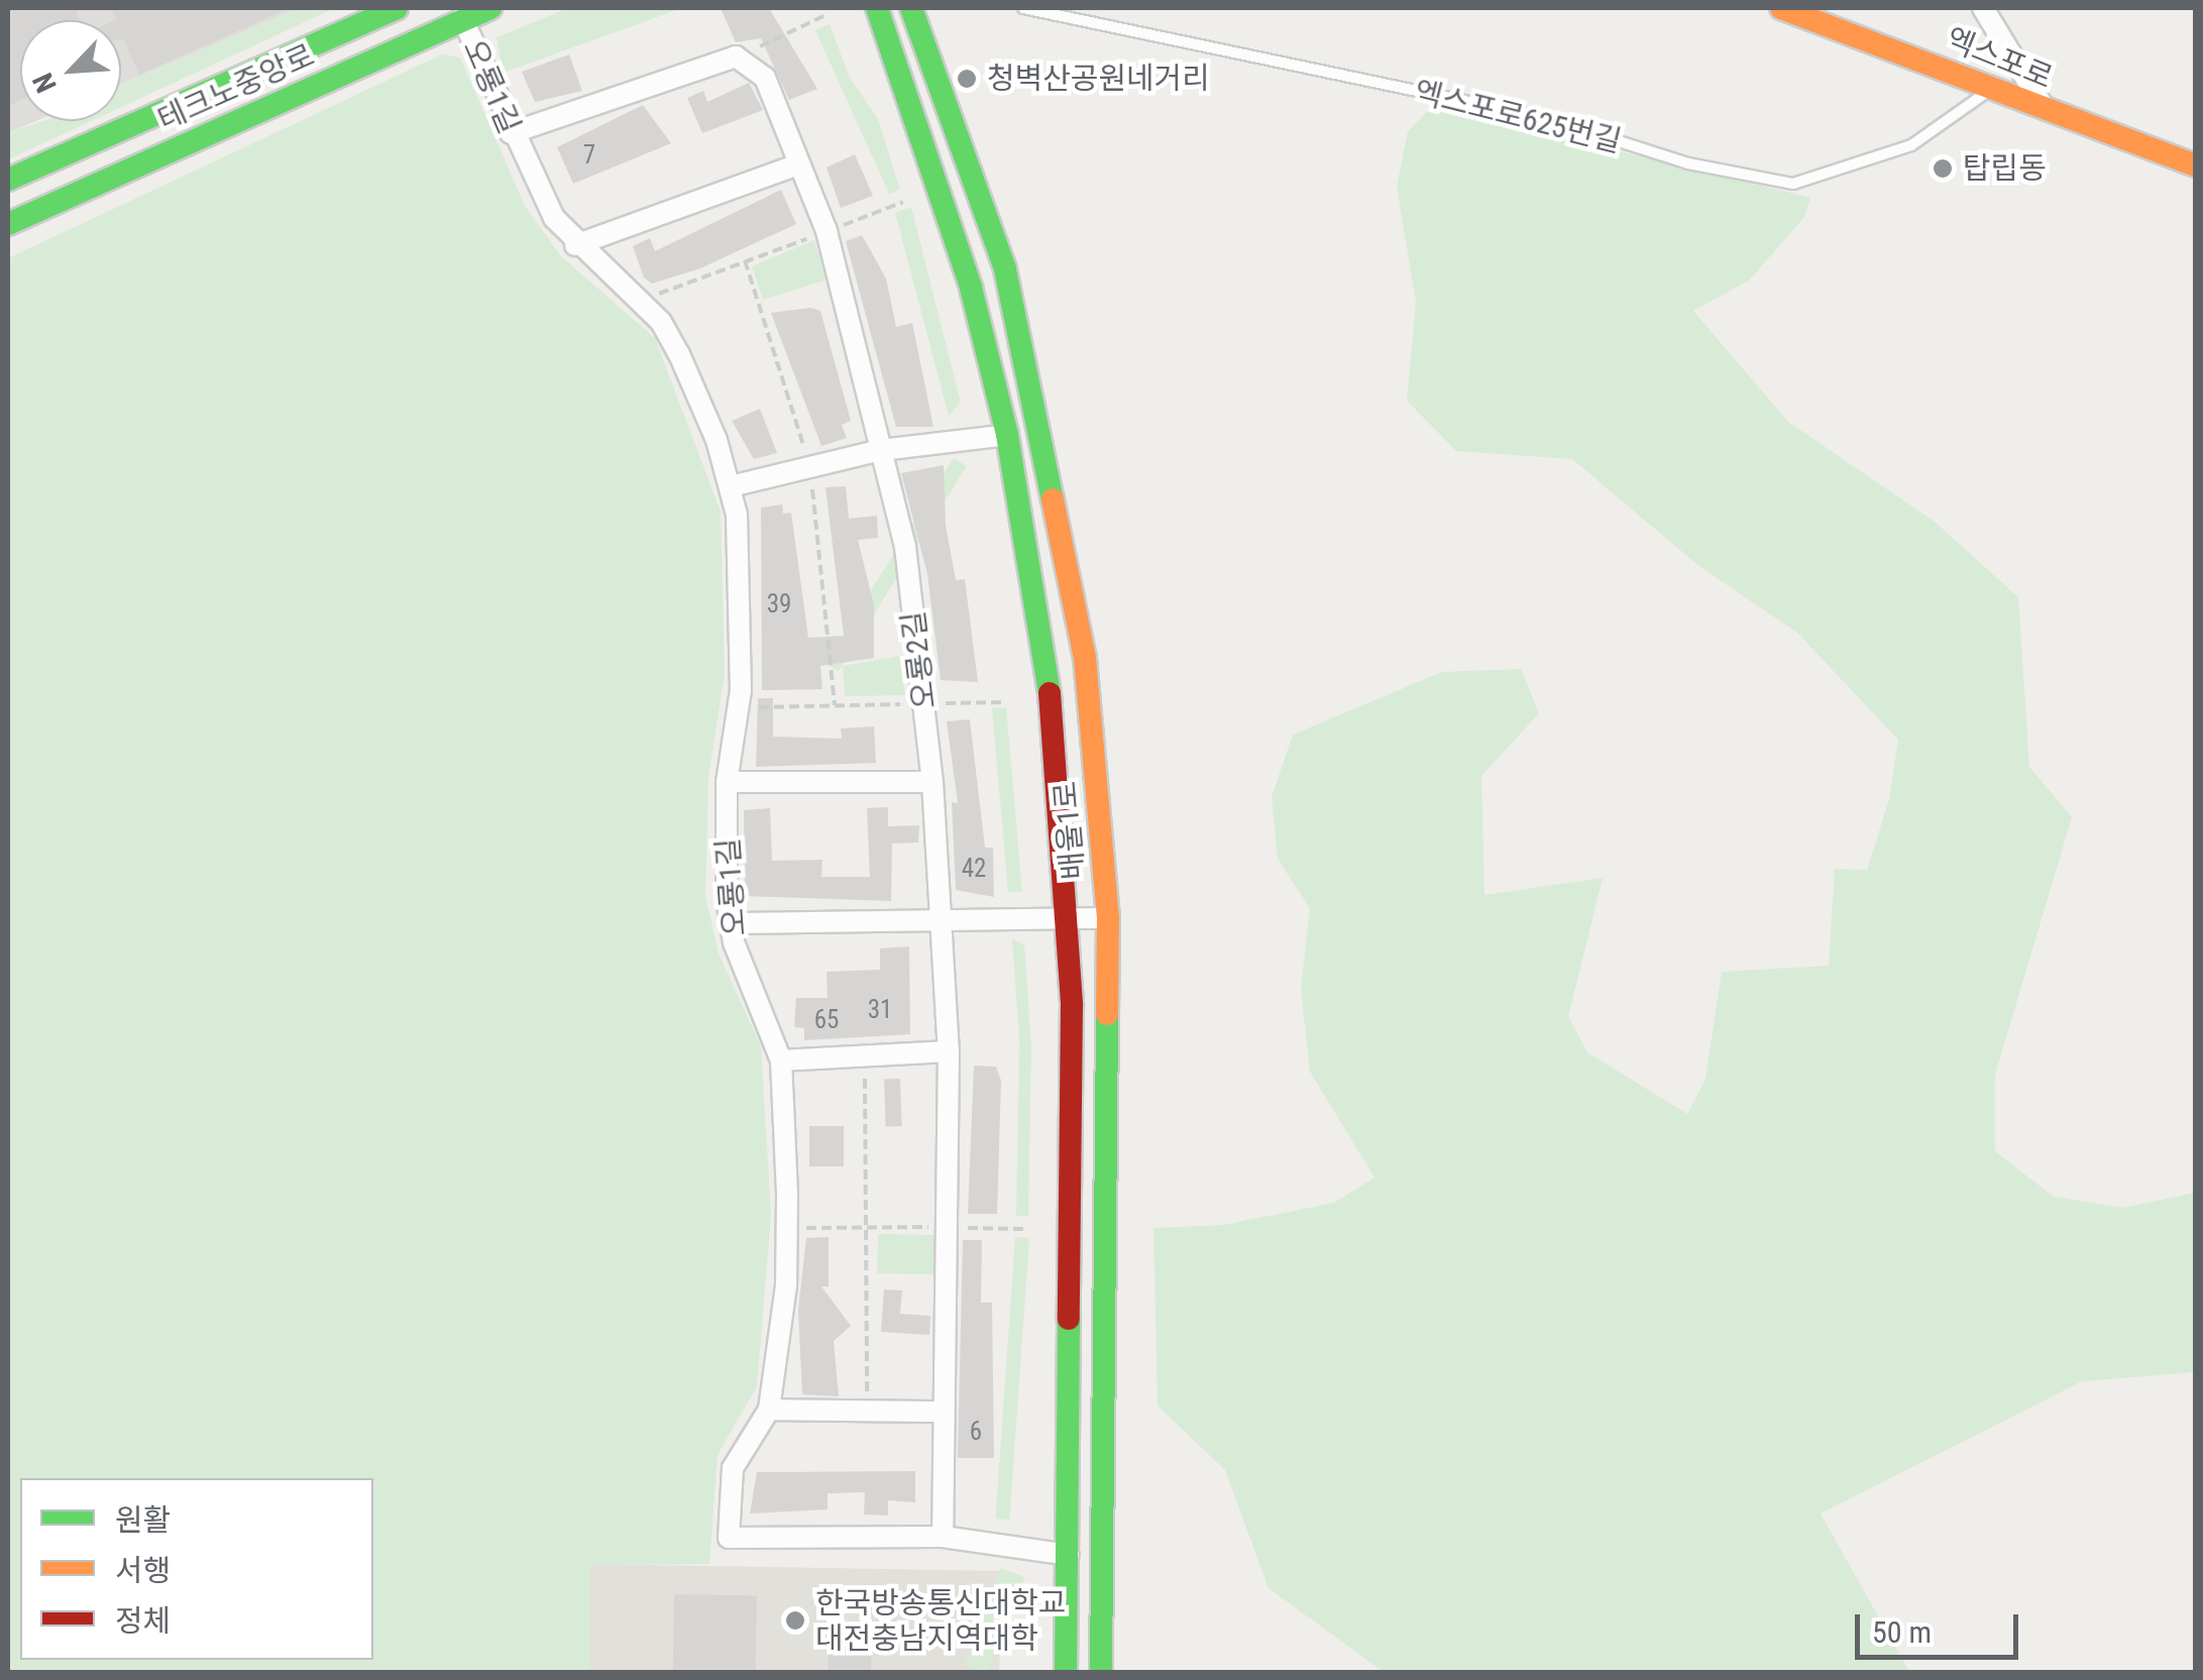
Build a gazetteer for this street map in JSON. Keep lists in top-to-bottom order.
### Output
{
  "streets": {
    "main road": ["엑스포로", "테크노중앙로", "배울1로"],
    "street": ["오룡1길", "오룡2길"],
    "lane": ["엑스포로625번길"]
  },
  "crossings": [
    ["엑스포로", "엑스포로625번길"],
    ["오룡1길", "테크노중앙로"],
    ["오룡1길", "오룡2길"],
    ["오룡1길", "배울1로"]
  ],
  "places": ["청벽산공원네거리", "탑립동", "한국방송통신대학교 대전충남지역대학"],
  "house_numbers": [
    "7",
    "39",
    "42",
    "31",
    "65",
    "6"
  ],
  "legend": ["원활", "서행", "정체"],
  "scale_bar": "50 m",
  "north": "bottom left"
}
